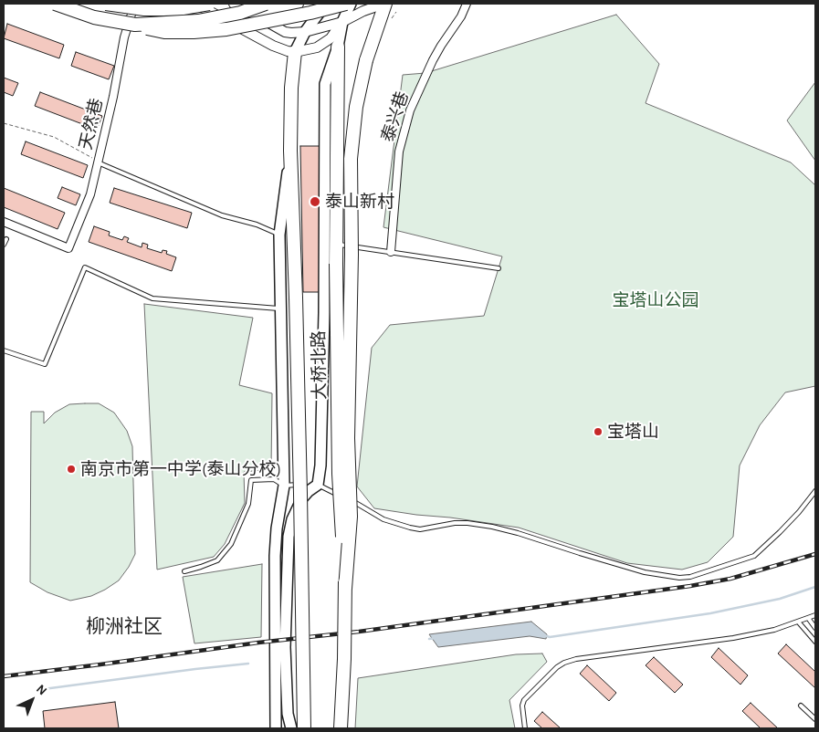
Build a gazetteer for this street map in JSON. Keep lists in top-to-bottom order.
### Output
{
  "streets": {
    "highway": ["大桥北路"],
    "street": ["泰兴巷", "天然巷"]
  },
  "districts": ["柳洲社区"],
  "parks": ["宝塔山公园"],
  "places": ["泰山新村", "宝塔山", "南京市第一中学(泰山分校)"],
  "north": "top right"
}
